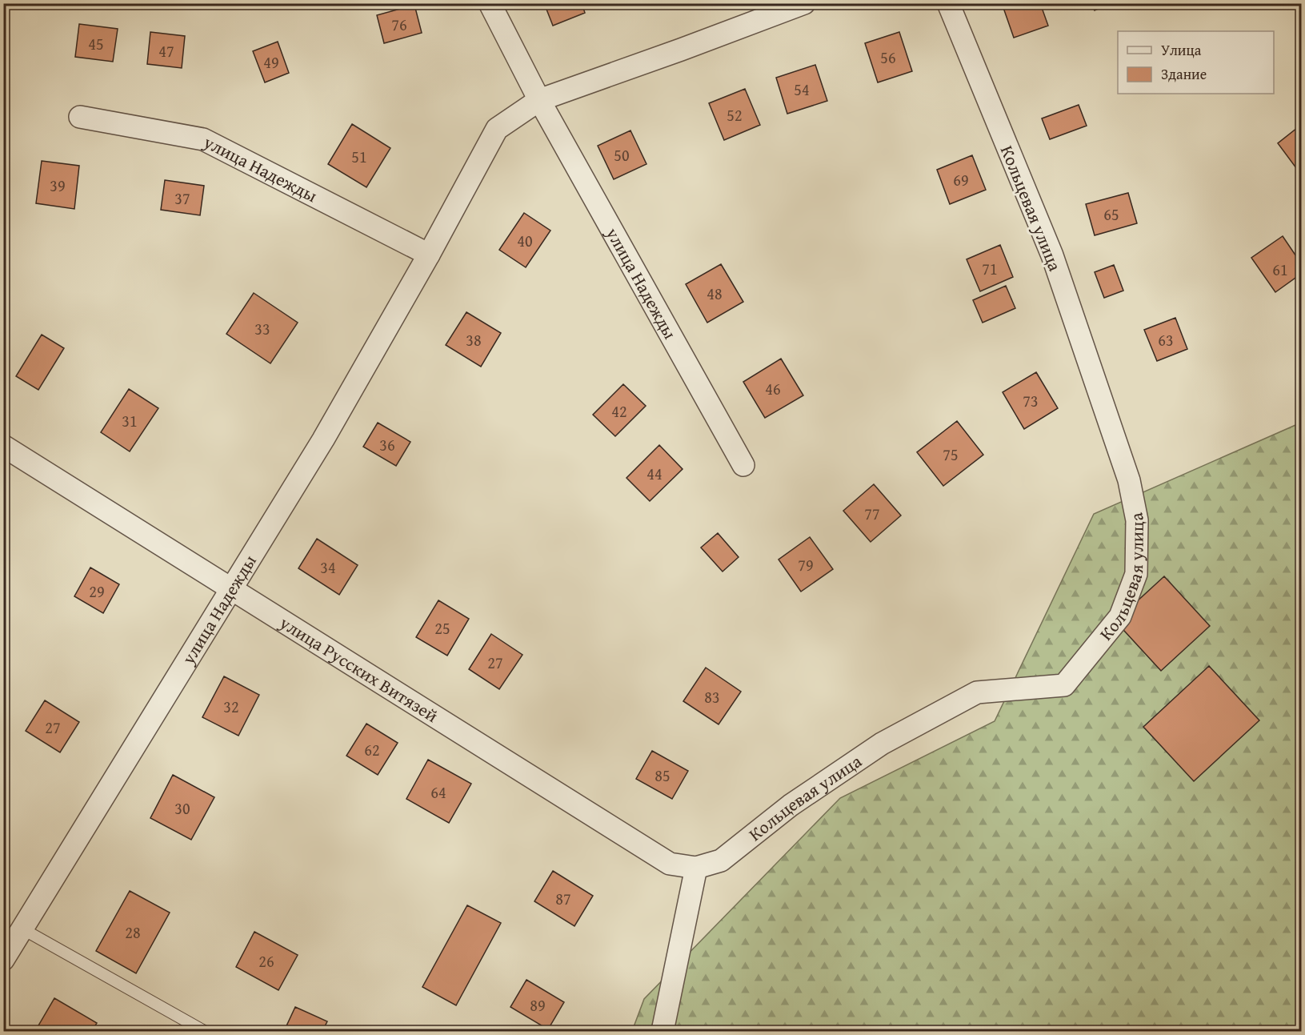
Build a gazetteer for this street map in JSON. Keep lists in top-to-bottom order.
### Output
{
  "streets": {
    "street": ["улица Надежды", "Кольцевая улица", "улица Русских Витязей"]
  },
  "crossings": [
    ["улица Надежды", "улица Русских Витязей"],
    ["Кольцевая улица", "улица Русских Витязей"]
  ],
  "house_numbers": [
    "76",
    "45",
    "47",
    "56",
    "49",
    "54",
    "52",
    "50",
    "51",
    "69",
    "39",
    "37",
    "65",
    "40",
    "71",
    "61",
    "48",
    "33",
    "38",
    "63",
    "46",
    "73",
    "42",
    "31",
    "36",
    "75",
    "44",
    "77",
    "79",
    "34",
    "29",
    "25",
    "27",
    "83",
    "32",
    "27",
    "62",
    "85",
    "64",
    "30",
    "87",
    "28",
    "26",
    "89"
  ],
  "legend": ["Улица", "Здание"]
}
